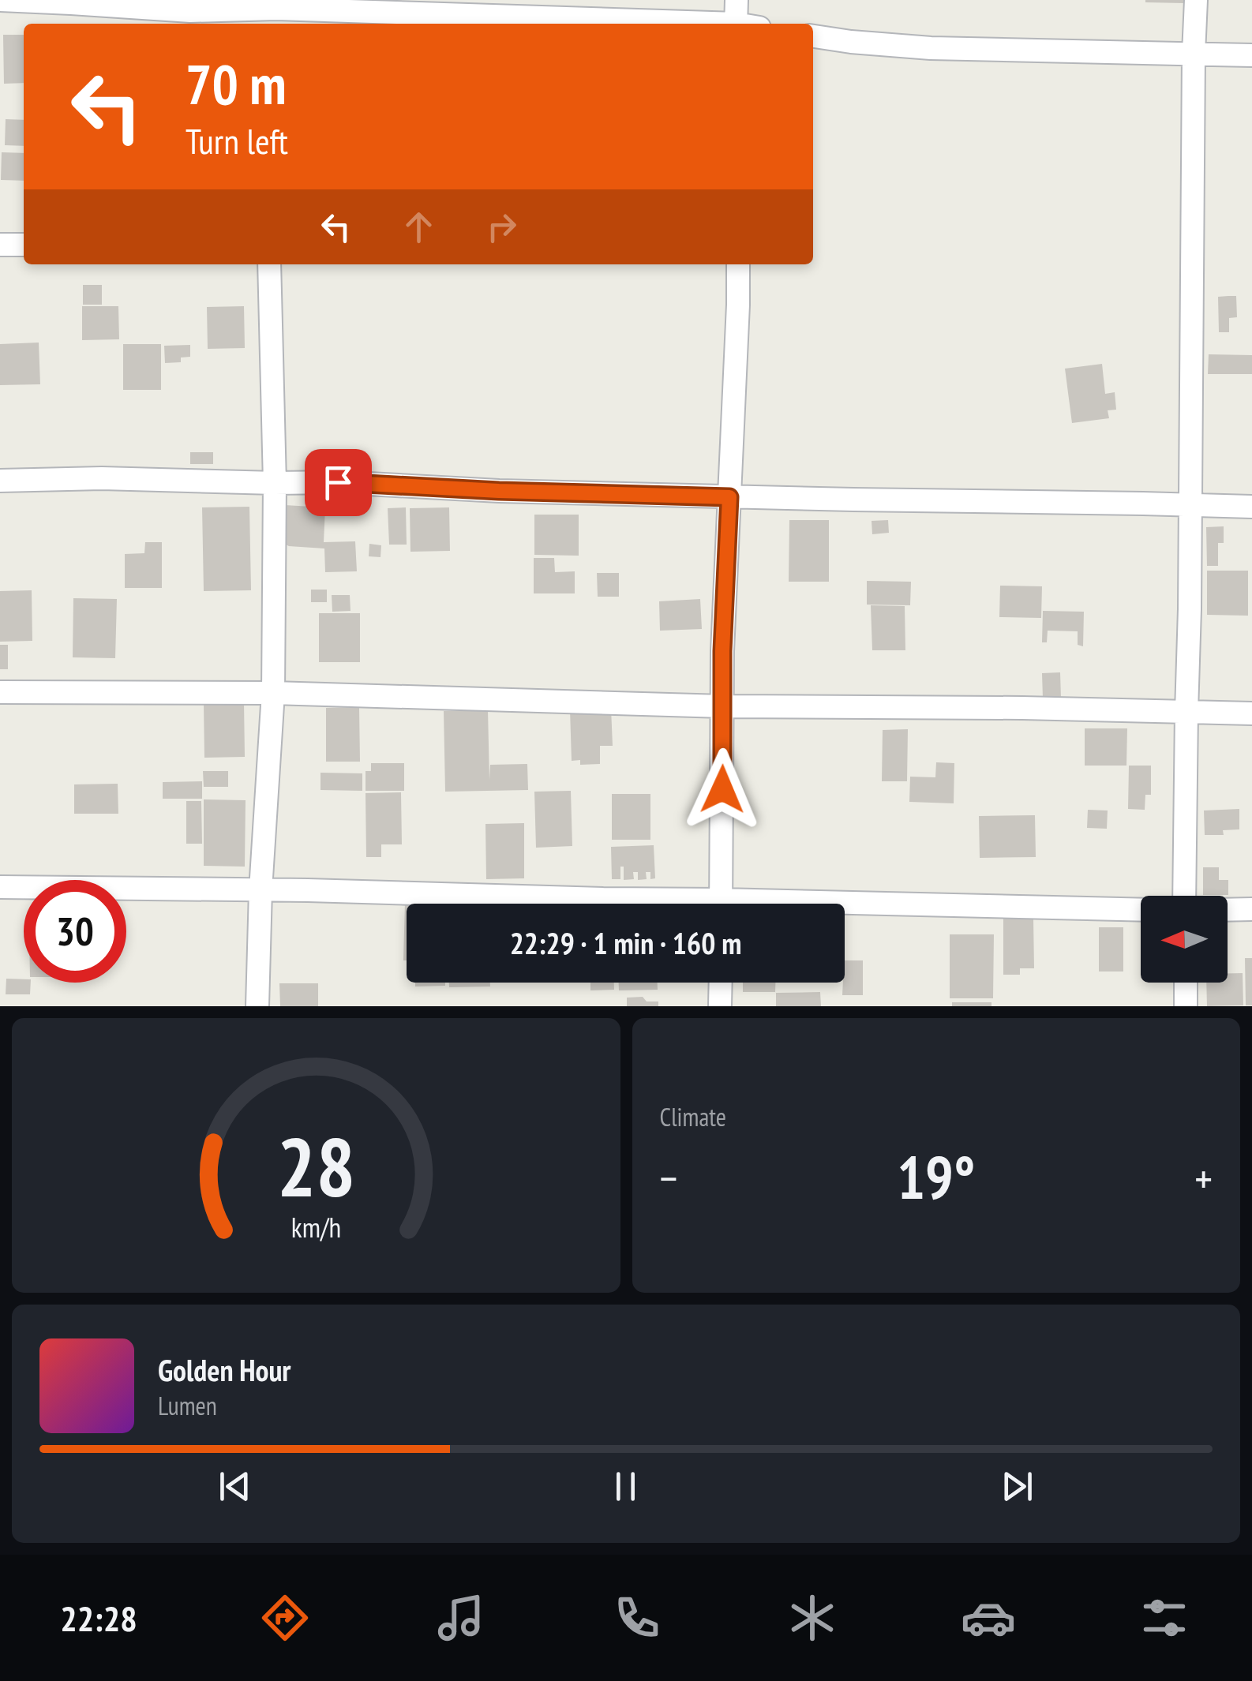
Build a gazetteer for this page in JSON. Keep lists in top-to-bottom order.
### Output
{
  "north": "left",
  "page": {
    "turn": ["70 m", "Turn left"],
    "limit": "30",
    "trip": "22:29 · 1 min · 160 m",
    "tile": "Climate",
    "heat": ["−", "19°", "+"],
    "song": ["Golden Hour", "Lumen"],
    "tabs": "22:28",
    "gauge": ["28", "km/h"]
  }
}
